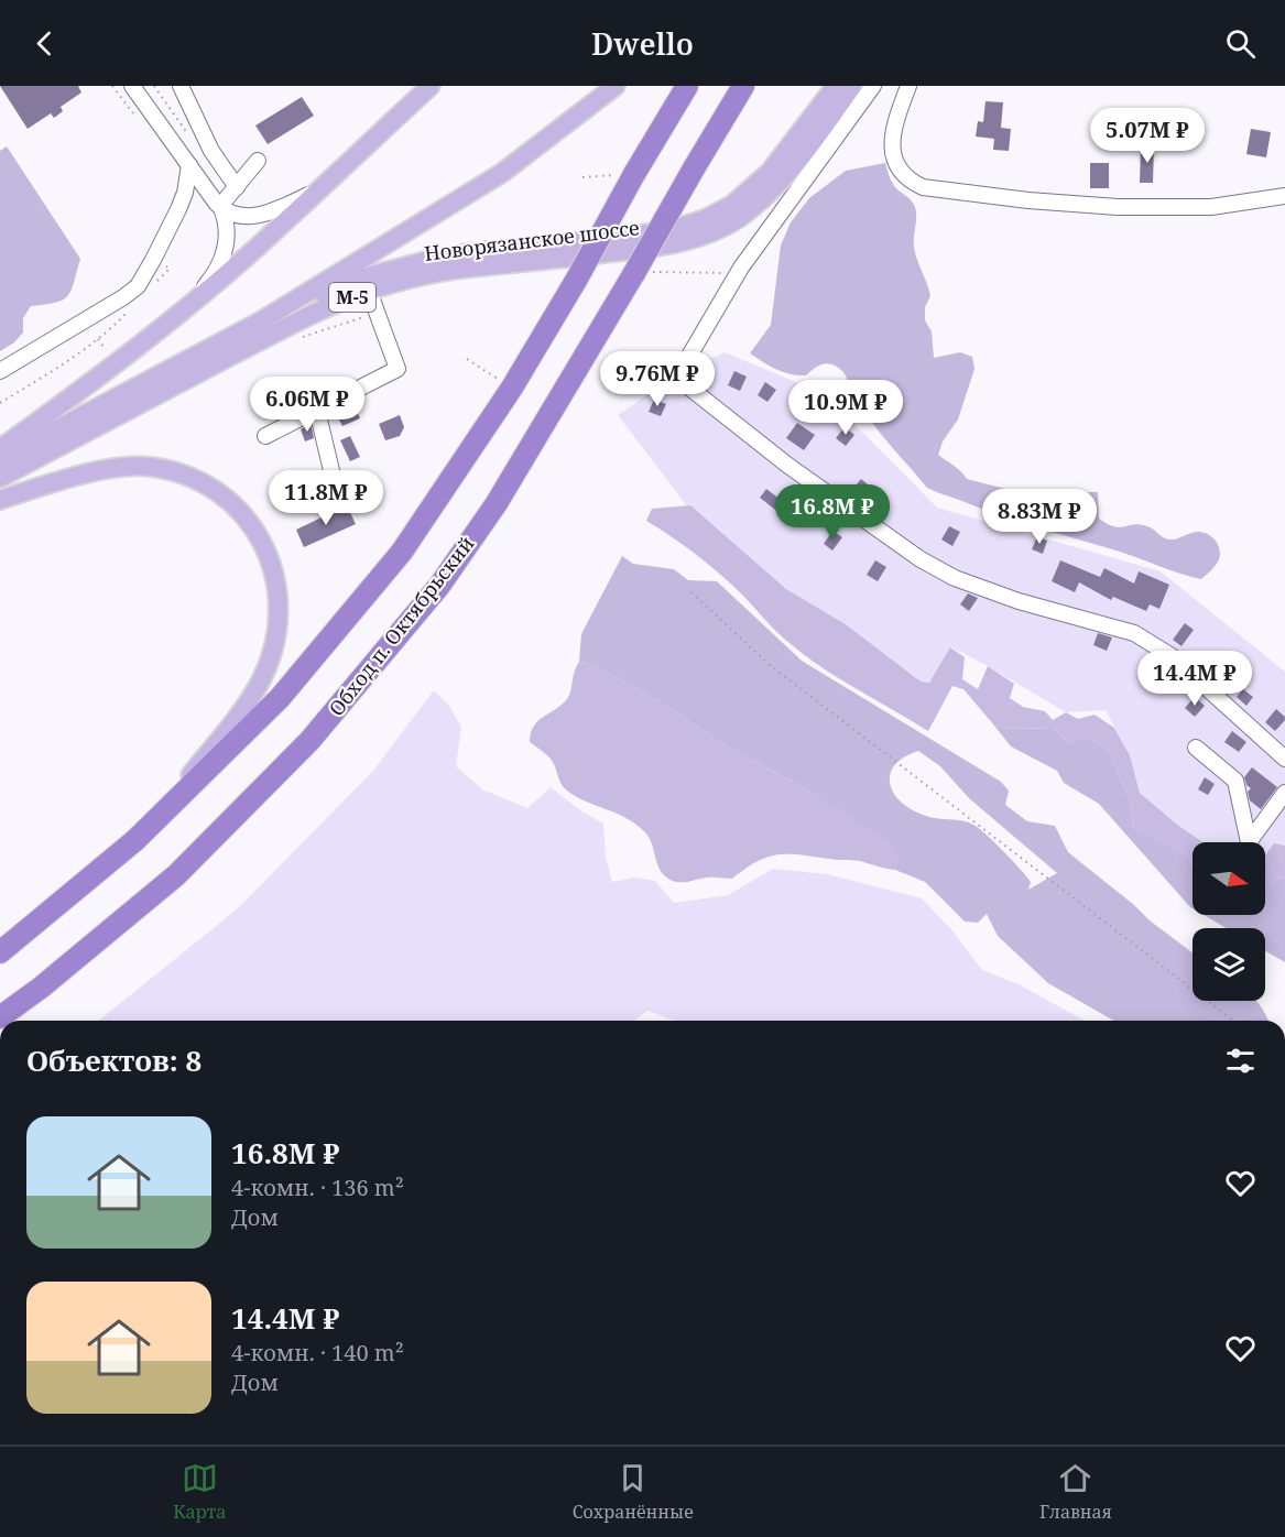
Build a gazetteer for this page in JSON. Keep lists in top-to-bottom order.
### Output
{
  "streets": {
    "highway": ["Обход п. Октябрьский"],
    "main road": ["Новорязанское шоссе", "М-5"]
  },
  "north": "right",
  "page": {
    "header": "Dwello",
    "price": [
      "5.07M ₽",
      "9.76M ₽",
      "6.06M ₽",
      "10.9M ₽",
      "11.8M ₽",
      "16.8M ₽",
      "8.83M ₽",
      "14.4M ₽"
    ],
    "heading": "Объектов: 8",
    "list": [
      {
        "name": "16.8M ₽",
        "note": "4-комн. · 136 m² · Дом"
      },
      {
        "name": "14.4M ₽",
        "note": "4-комн. · 140 m² · Дом"
      }
    ],
    "tabs": ["Карта", "Сохранённые", "Главная"]
  }
}
